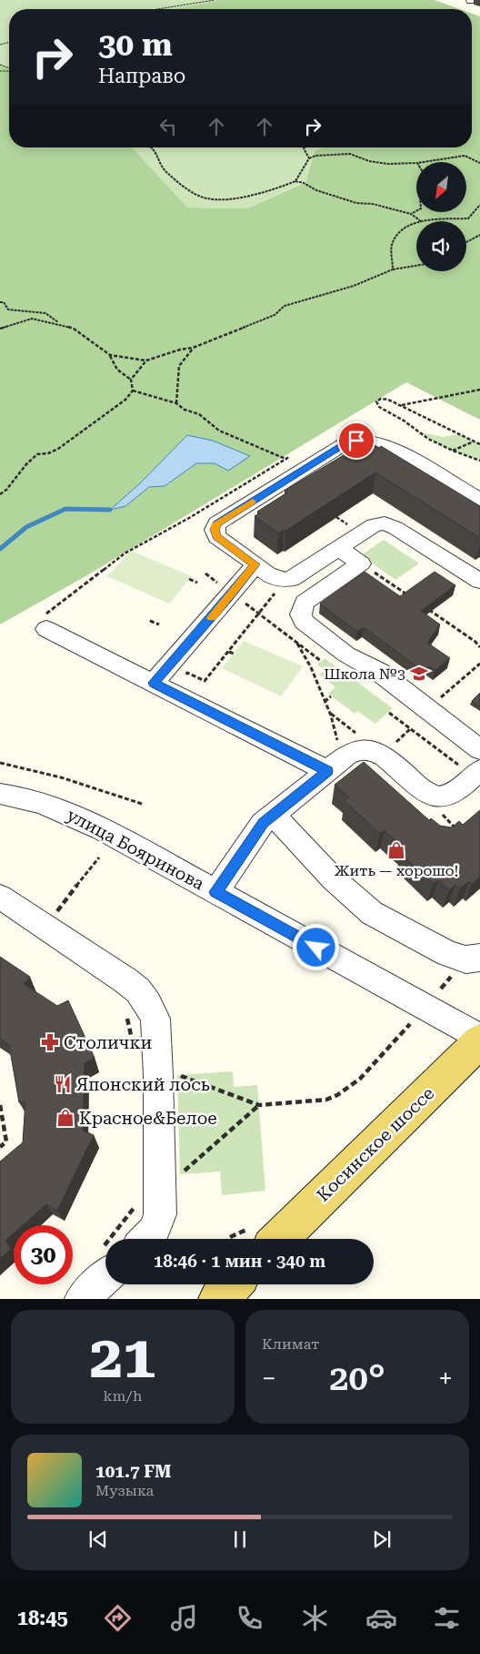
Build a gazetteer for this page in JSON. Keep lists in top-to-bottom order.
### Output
{
  "streets": {
    "main road": ["Косинское шоссе"],
    "street": ["улица Бояринова"]
  },
  "places": {
    "school or university": ["Школа №3"],
    "shop": ["Жить — хорошо!", "Красное&Белое"],
    "pharmacy": ["Столички"],
    "restaurant": ["Японский лось"]
  },
  "north": "bottom left",
  "page": {
    "turn": ["30 m", "Направо"],
    "limit": "30",
    "trip": "18:46 · 1 мин · 340 m",
    "tile": [
      ["21", "km/h"],
      "Климат"
    ],
    "heat": ["−", "20°", "+"],
    "song": ["101.7 FM", "Музыка"],
    "tabs": "18:45"
  }
}
